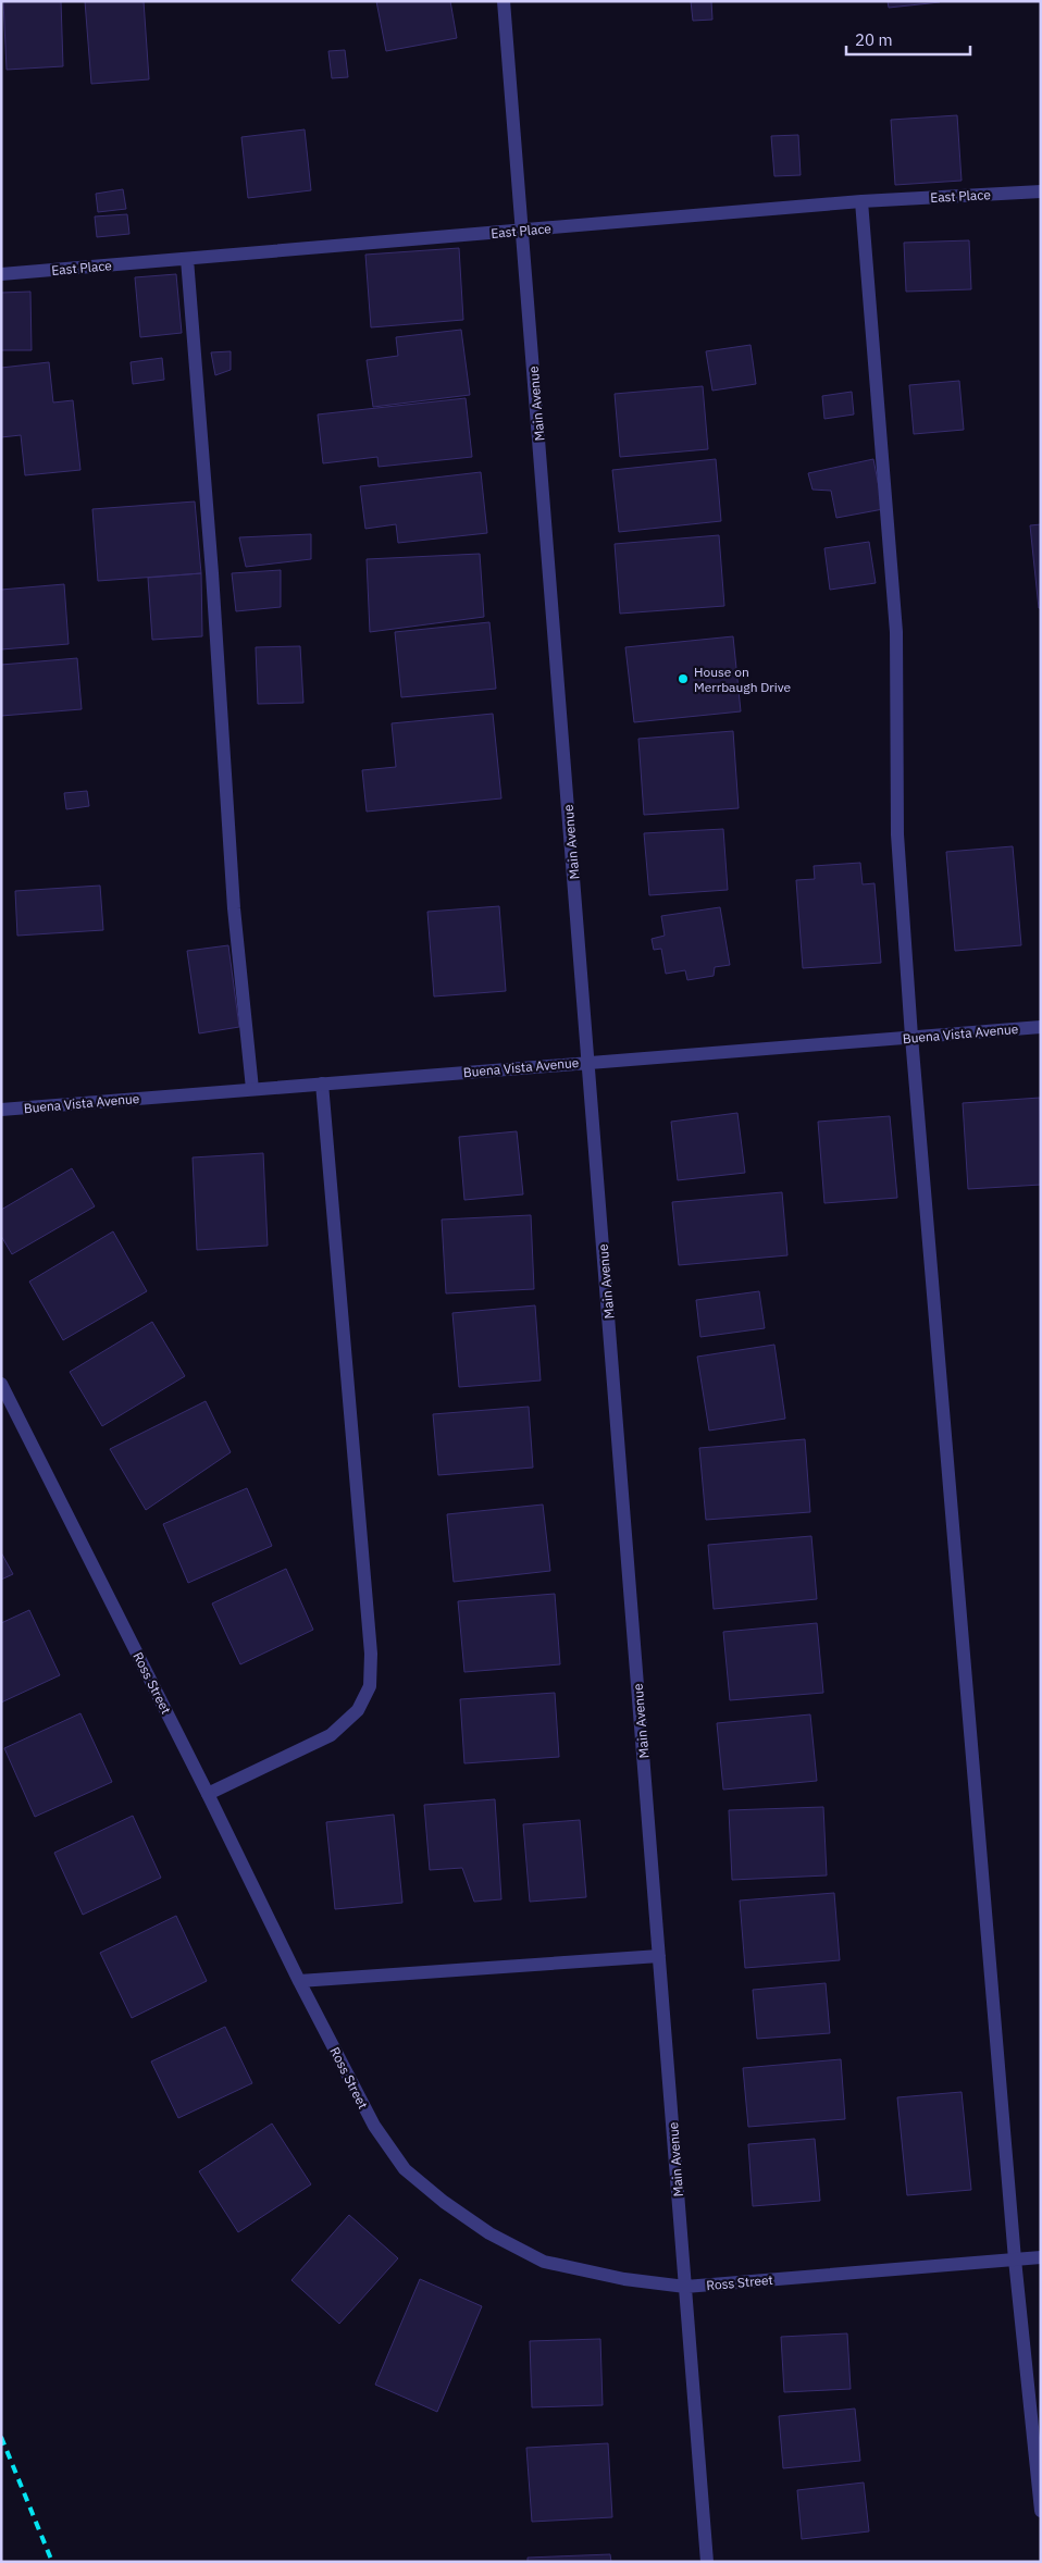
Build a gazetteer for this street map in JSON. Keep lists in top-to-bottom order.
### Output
{
  "streets": {
    "street": [
      "East Place",
      "Main Avenue",
      "Buena Vista Avenue",
      "Ross Street"
    ]
  },
  "crossings": [
    ["East Place", "Main Avenue"],
    ["Main Avenue", "Buena Vista Avenue"],
    ["Main Avenue", "Ross Street"]
  ],
  "places": ["House on Merrbaugh Drive"],
  "scale_bar": "20 m"
}
